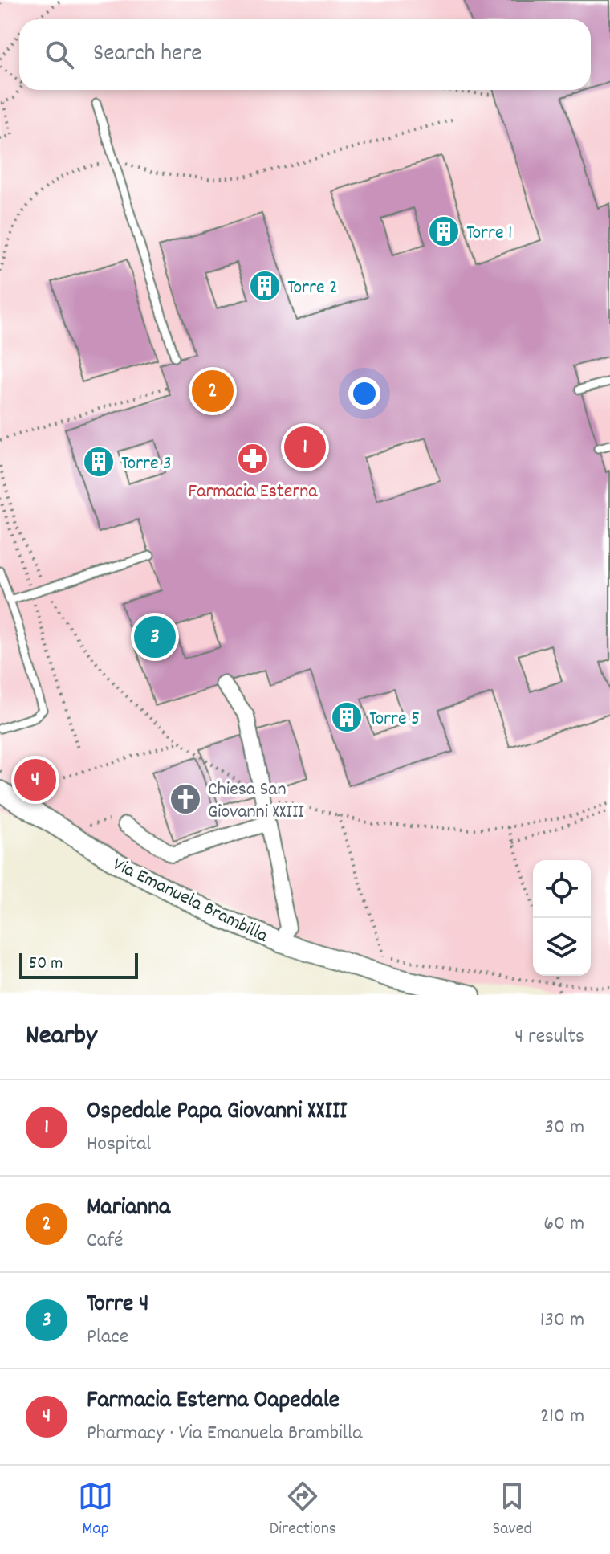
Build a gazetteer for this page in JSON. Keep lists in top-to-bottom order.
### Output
{
  "streets": {
    "street": ["Via Emanuela Brambilla"]
  },
  "places": {
    "building": [
      "Torre 1",
      "Torre 2",
      "Torre 3",
      "Torre 5"
    ],
    "pharmacy": ["Farmacia Esterna"],
    "church": ["Chiesa San Giovanni XXIII"]
  },
  "scale_bar": "50 m",
  "page": {
    "search": "Search here",
    "pins": [
      "2",
      "1",
      "3",
      "4"
    ],
    "scale": "50 m",
    "heading": ["Nearby", "4 results"],
    "list": [
      {
        "mark": "1",
        "name": "Ospedale Papa Giovanni XXIII",
        "note": "Hospital",
        "value": "30 m"
      },
      {
        "mark": "2",
        "name": "Marianna",
        "note": "Café",
        "value": "60 m"
      },
      {
        "mark": "3",
        "name": "Torre 4",
        "note": "Place",
        "value": "130 m"
      },
      {
        "mark": "4",
        "name": "Farmacia Esterna Oapedale",
        "note": "Pharmacy · Via Emanuela Brambilla",
        "value": "210 m"
      }
    ],
    "nav": ["Map", "Directions", "Saved"]
  }
}
